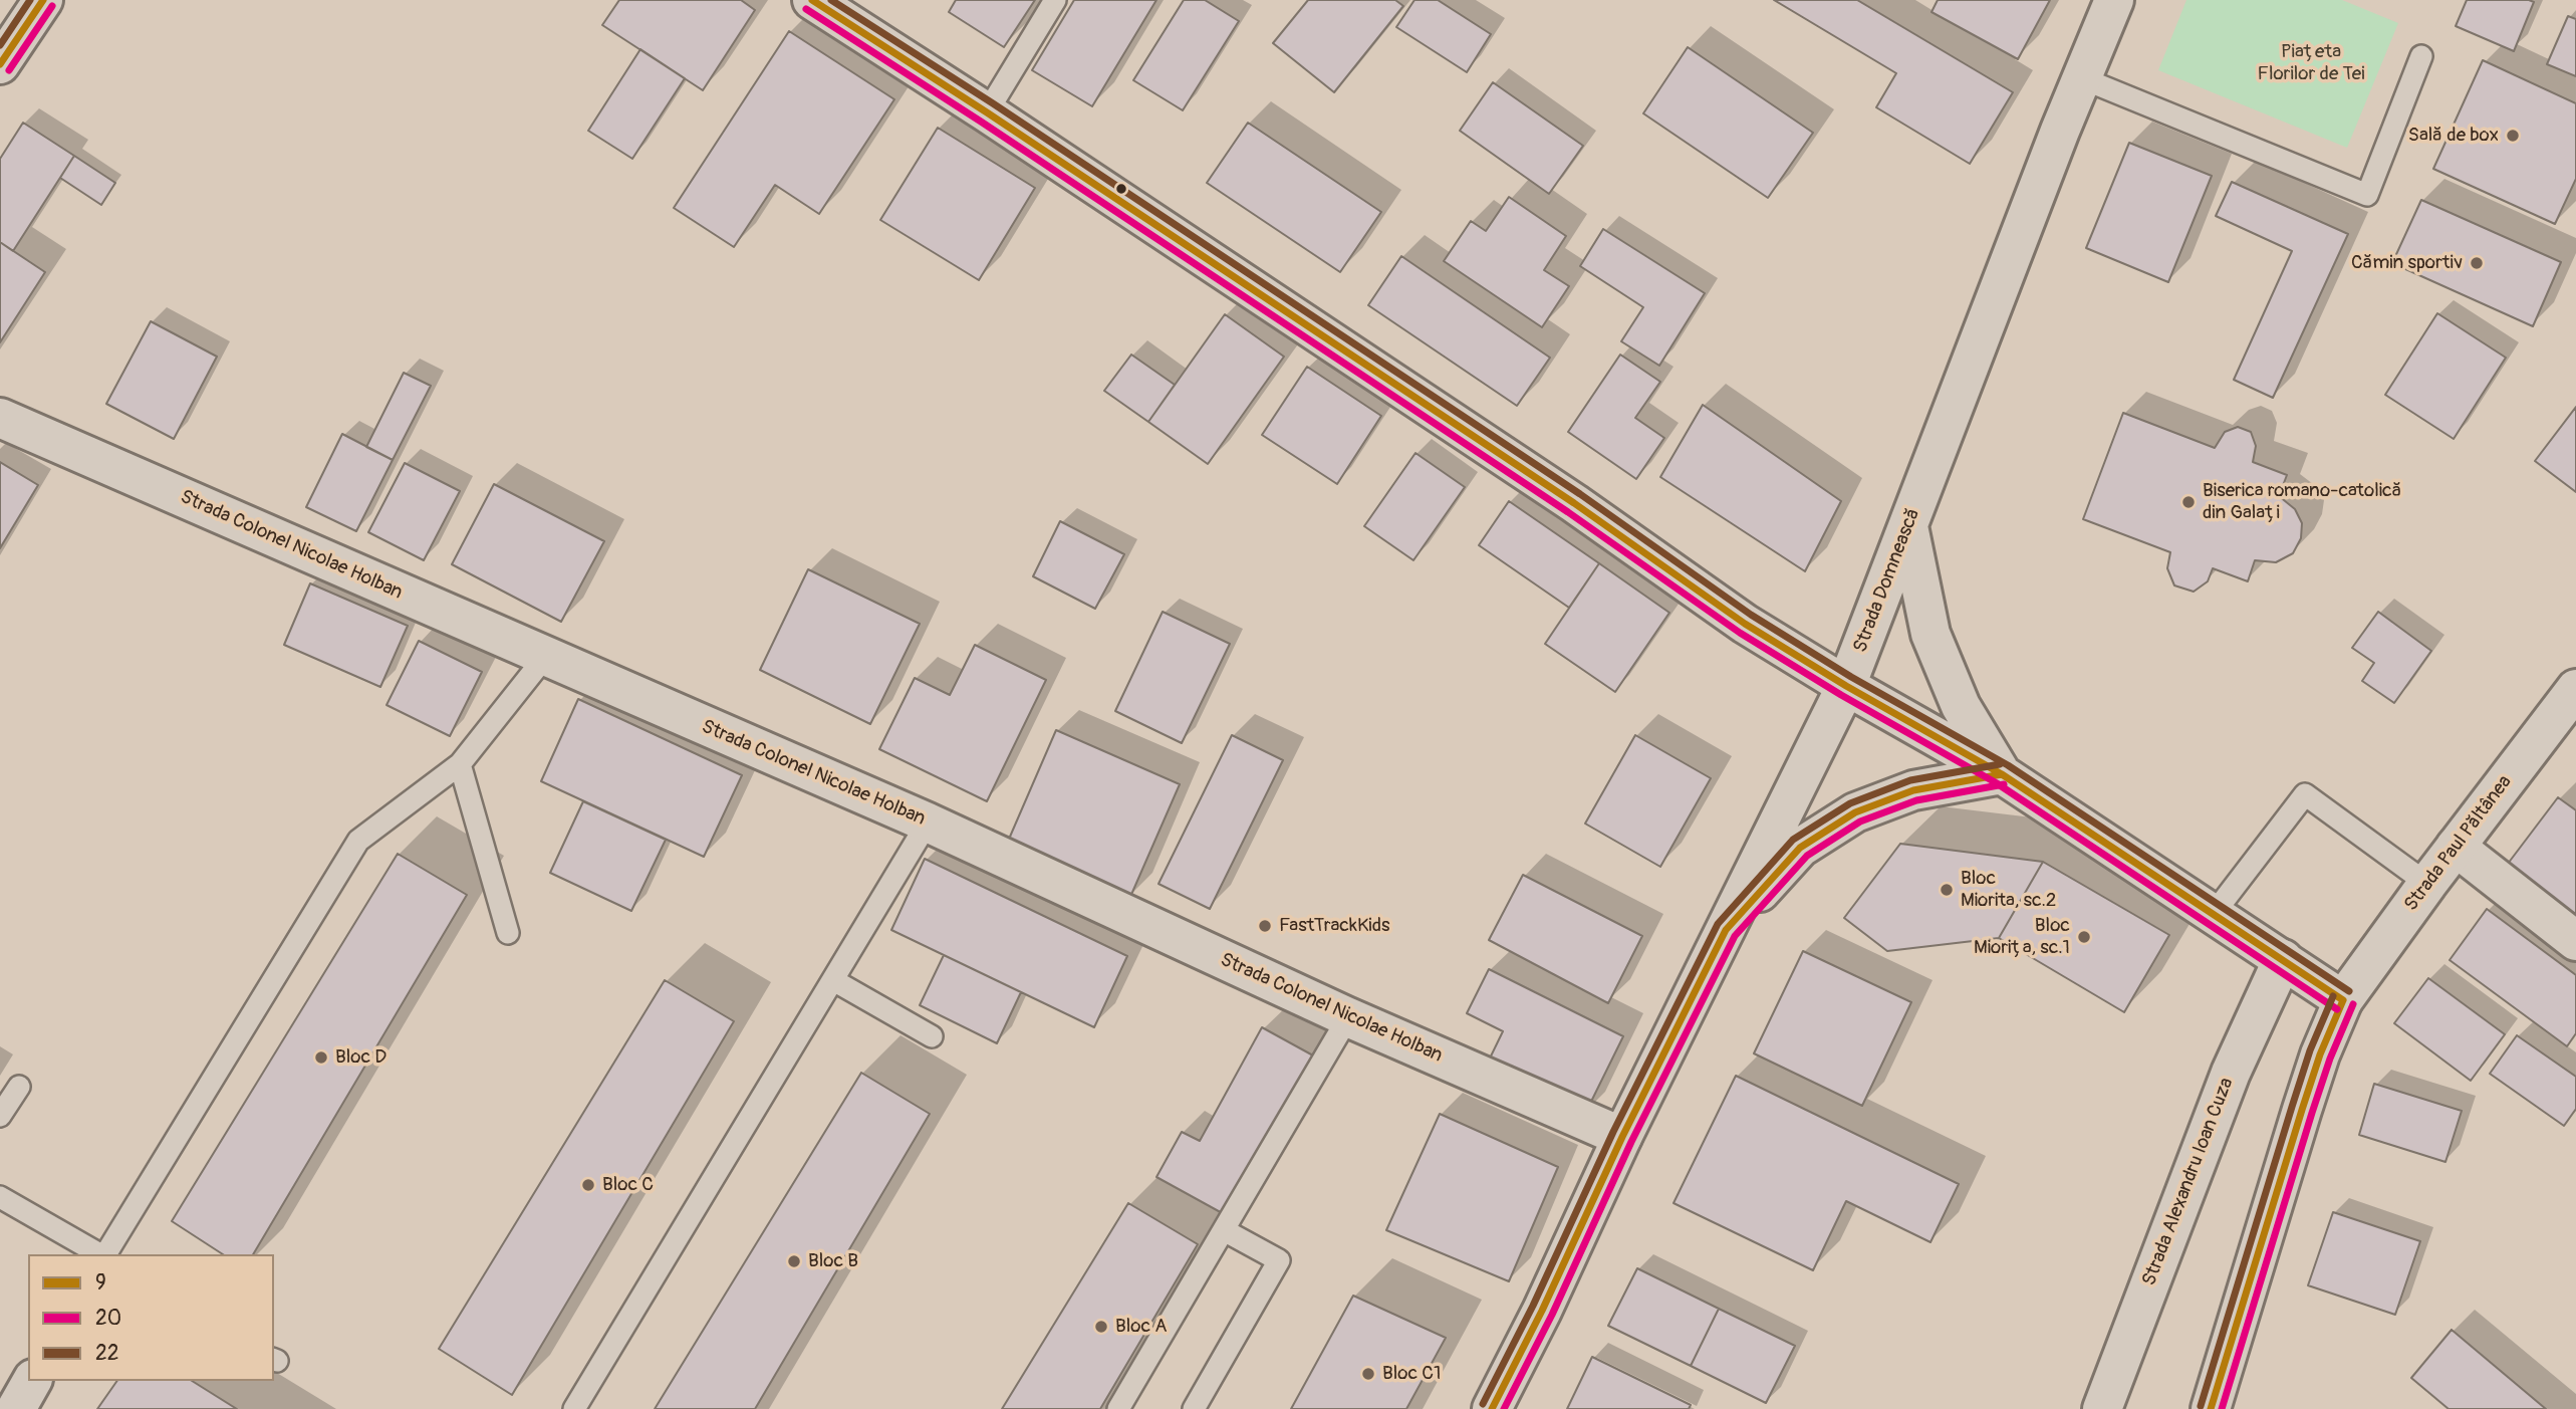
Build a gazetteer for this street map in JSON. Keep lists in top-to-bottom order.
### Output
{
  "streets": {
    "main road": [
      "Strada Colonel Nicolae Holban",
      "Strada Domnească",
      "Strada Paul Păltânea",
      "Strada Alexandru Ioan Cuza"
    ]
  },
  "crossings": [
    ["Strada Colonel Nicolae Holban", "Strada Domnească"]
  ],
  "parks": ["Piațeta Florilor de Tei"],
  "places": [
    "Sală de box",
    "Cămin sportiv",
    "Biserica romano-catolică din Galați",
    "Bloc Miorita, sc.2",
    "FastTrackKids",
    "Bloc Miorița, sc.1",
    "Bloc D",
    "Bloc C",
    "Bloc B",
    "Bloc A",
    "Bloc C1"
  ],
  "lines": ["transit line 9", "transit line 22", "transit line 20"],
  "legend": ["9", "20", "22"]
}
